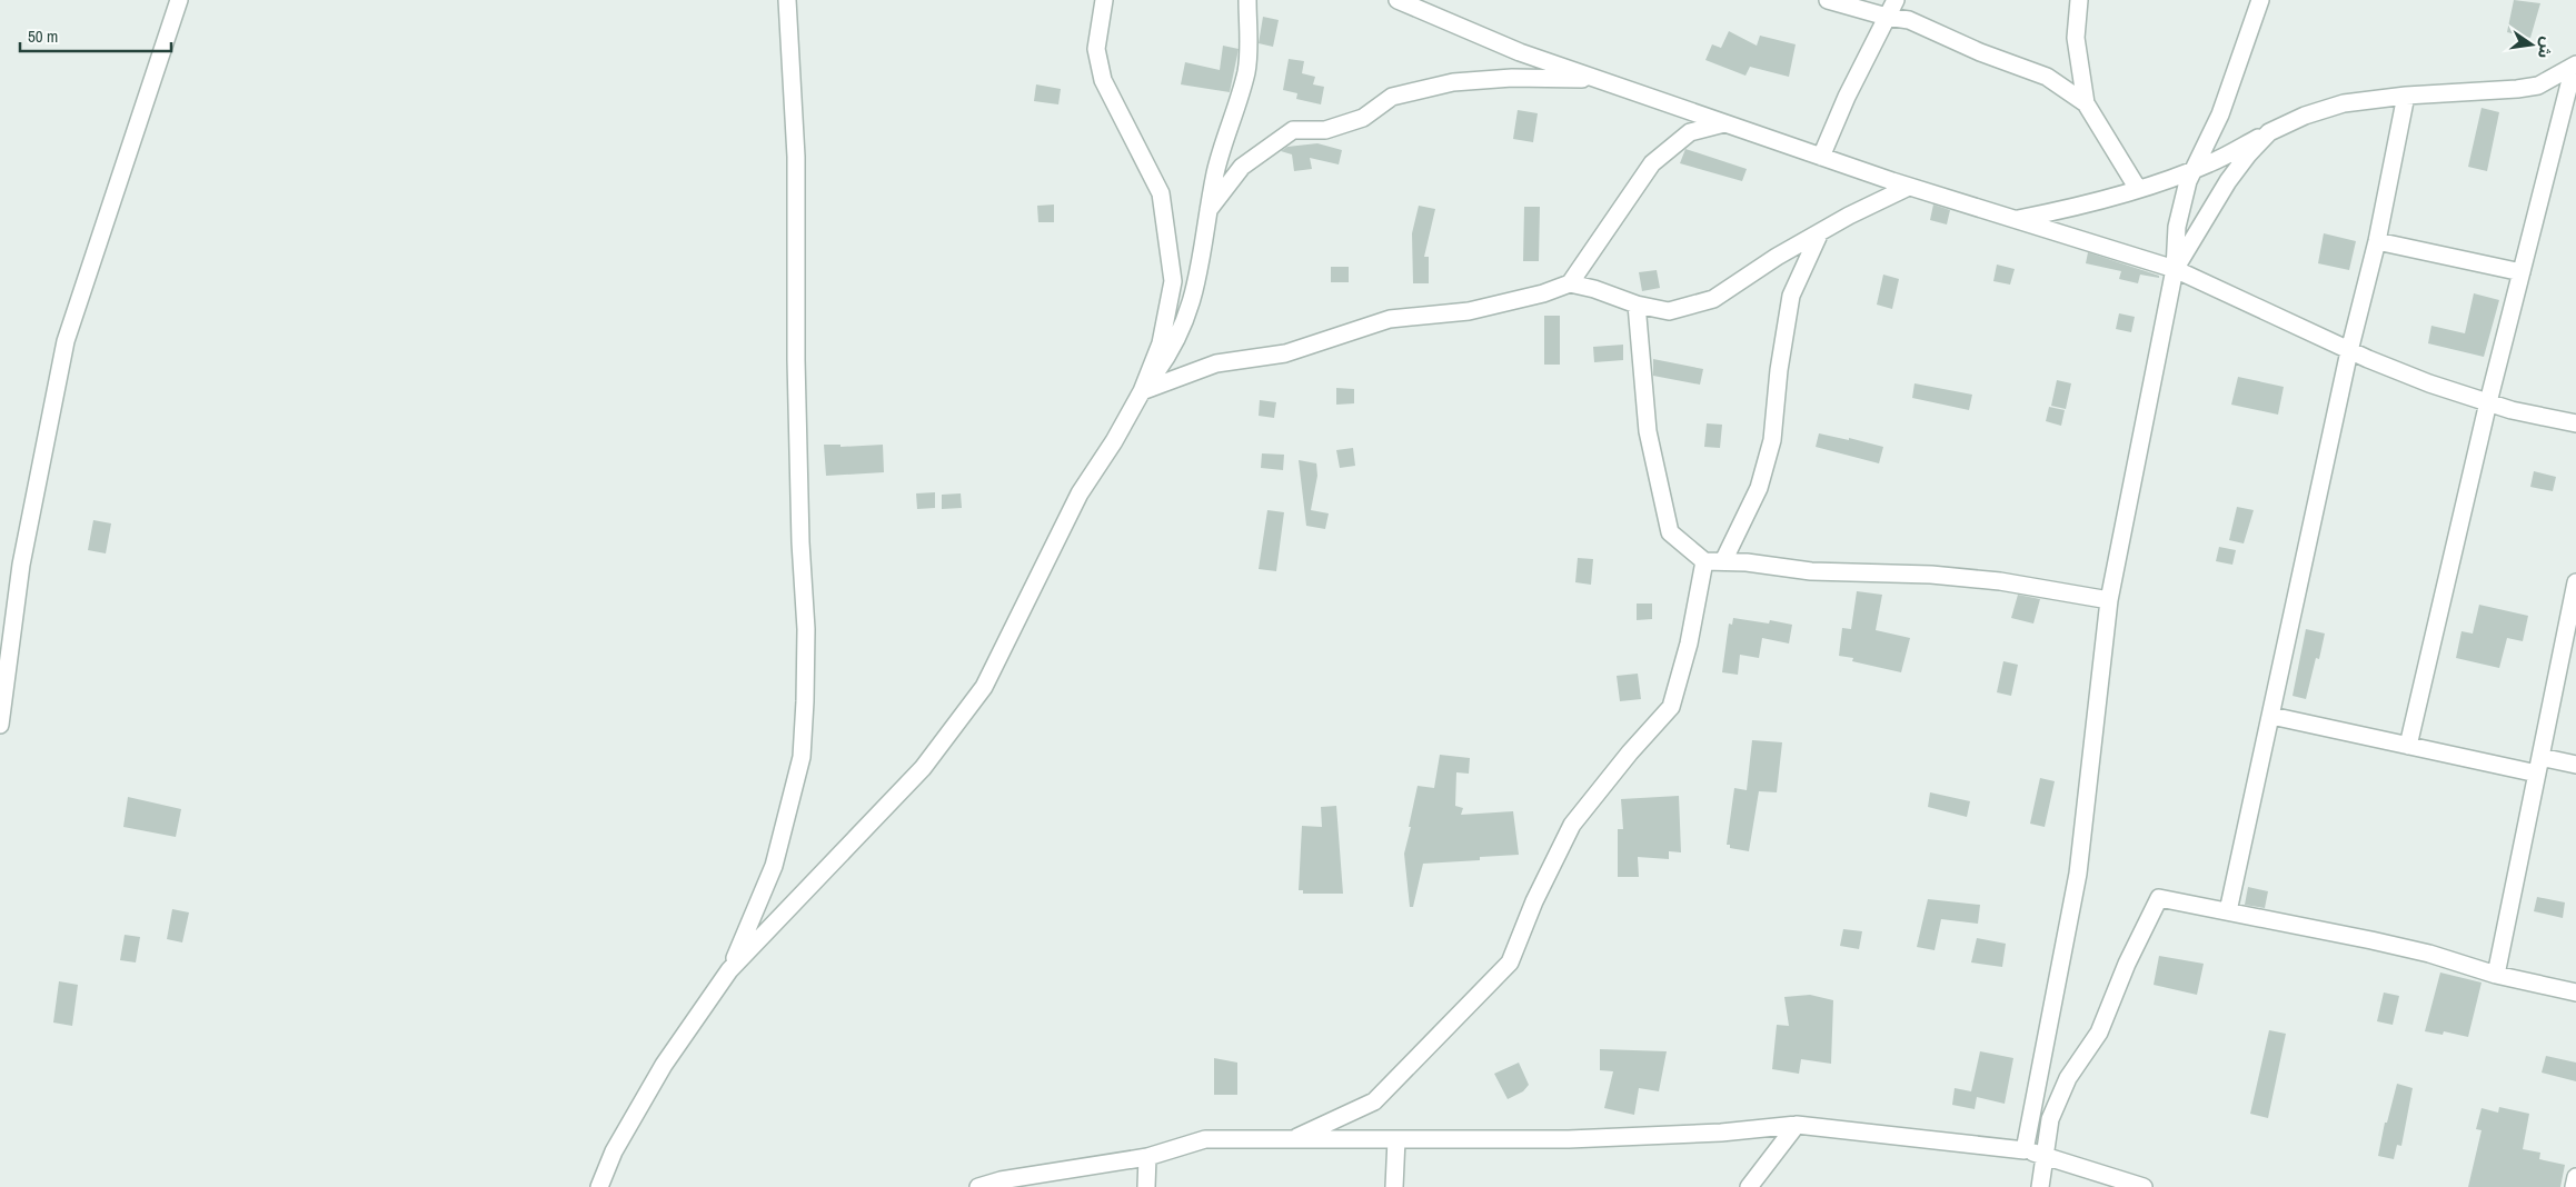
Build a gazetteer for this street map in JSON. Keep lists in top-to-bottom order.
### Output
{
  "scale_bar": "50 m",
  "north": "right"
}
